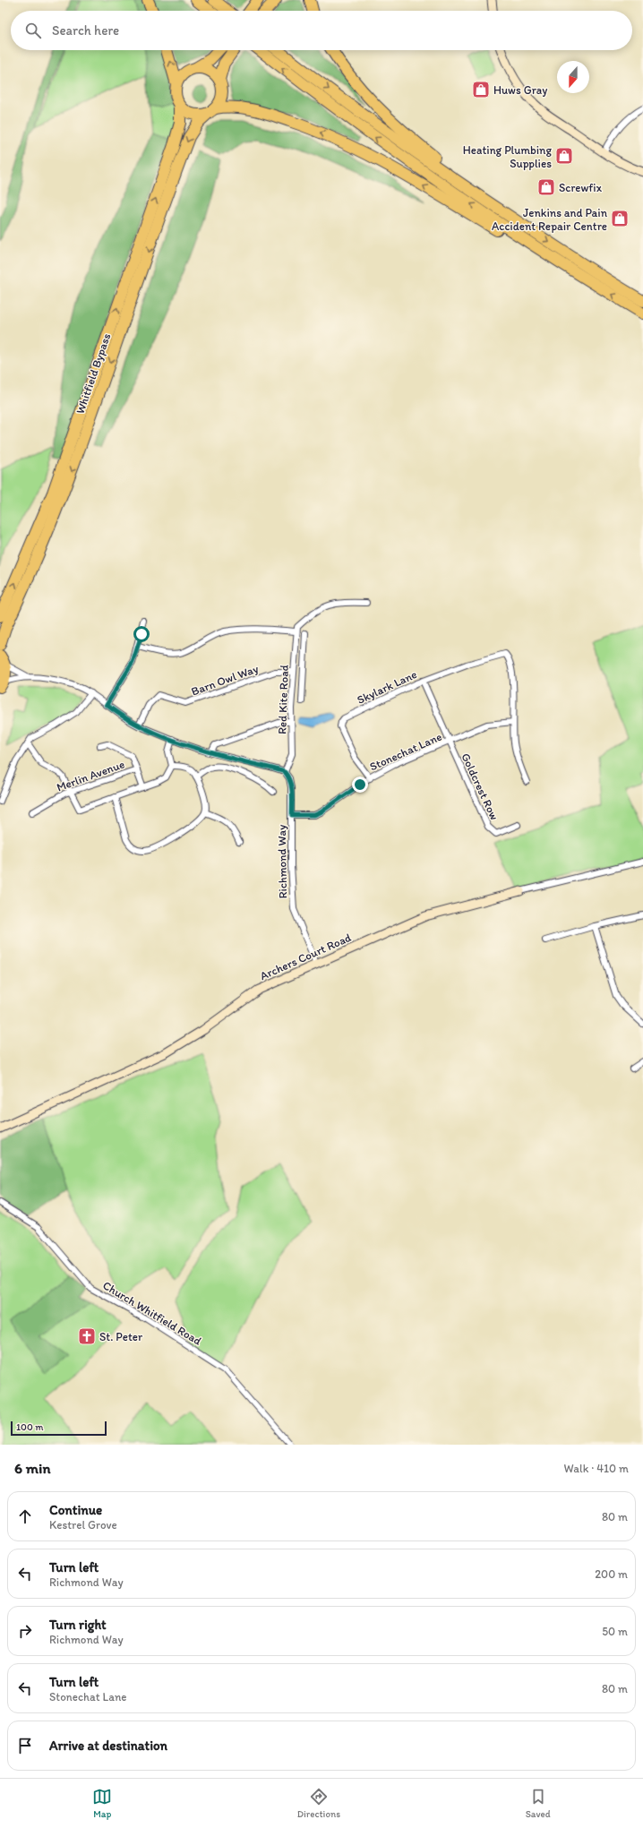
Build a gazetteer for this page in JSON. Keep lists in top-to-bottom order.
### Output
{
  "streets": {
    "highway": ["Whitfield Bypass"],
    "street": [
      "Barn Owl Way",
      "Skylark Lane",
      "Red Kite Road",
      "Stonechat Lane",
      "Merlin Avenue",
      "Goldcrest Row",
      "Richmond Way",
      "Archers Court Road",
      "Church Whitfield Road"
    ]
  },
  "crossings": [
    ["Barn Owl Way", "Red Kite Road"],
    ["Skylark Lane", "Stonechat Lane"],
    ["Red Kite Road", "Richmond Way"],
    ["Stonechat Lane", "Goldcrest Row"],
    ["Stonechat Lane", "Richmond Way"],
    ["Richmond Way", "Archers Court Road"]
  ],
  "places": {
    "shop": [
      "Huws Gray",
      "Heating Plumbing Supplies",
      "Screwfix",
      "Jenkins and Pain Accident Repair Centre"
    ],
    "church": ["St. Peter"]
  },
  "scale_bar": "100 m",
  "north": "bottom",
  "page": {
    "search": "Search here",
    "scale": "100 m",
    "heading": ["6 min", "Walk · 410 m"],
    "list": [
      ["Continue", "Kestrel Grove", "80 m"],
      ["Turn left", "Richmond Way", "200 m"],
      ["Turn right", "Richmond Way", "50 m"],
      ["Turn left", "Stonechat Lane", "80 m"],
      "Arrive at destination"
    ],
    "nav": ["Map", "Directions", "Saved"]
  }
}
